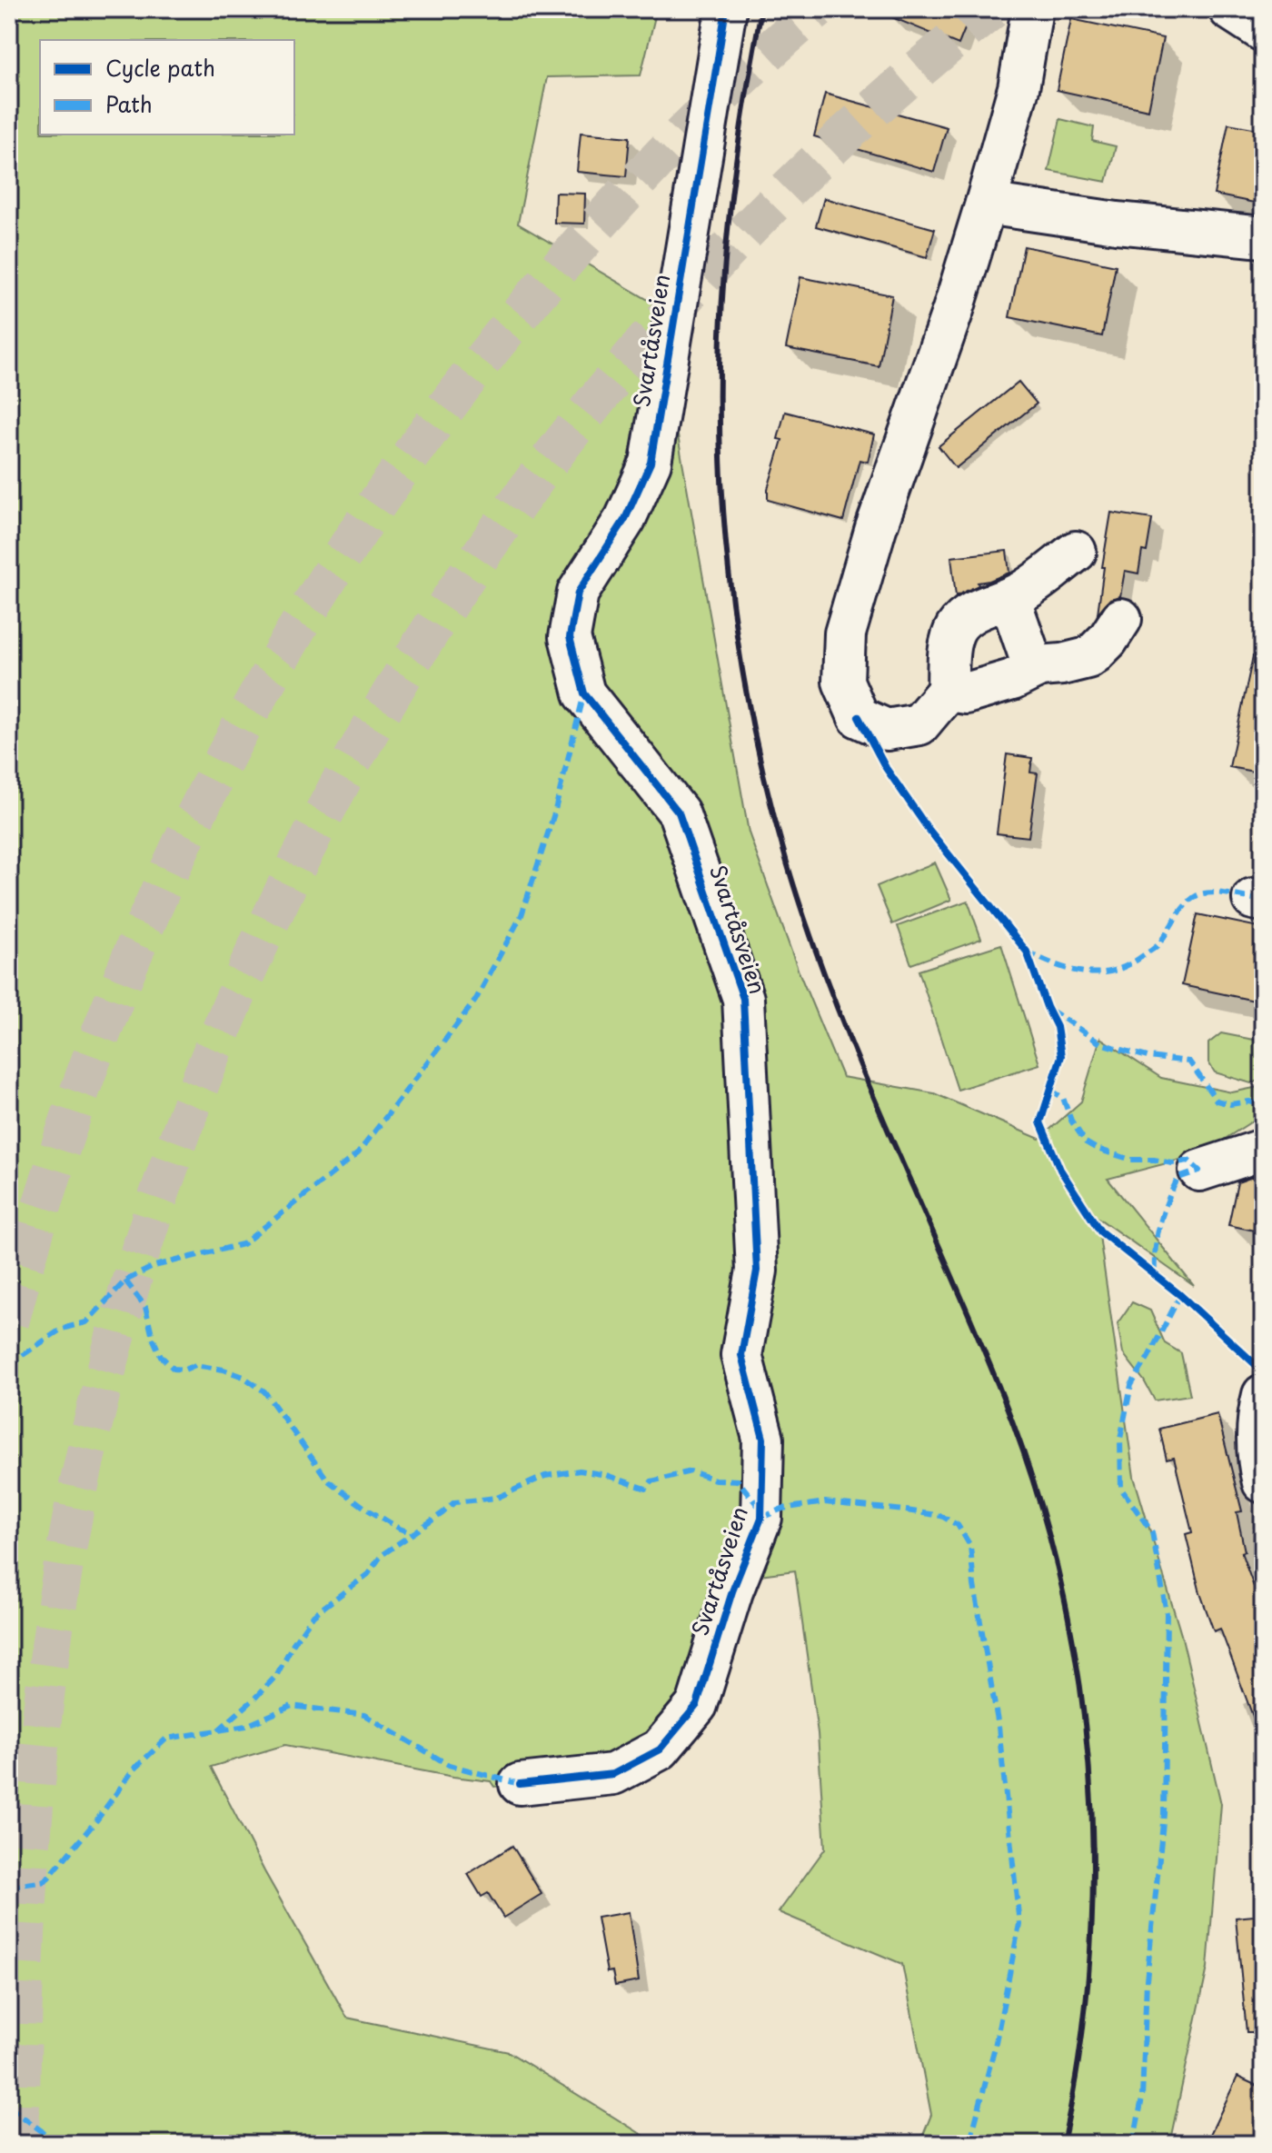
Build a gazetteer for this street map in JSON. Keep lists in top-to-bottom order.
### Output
{
  "streets": {
    "street": ["Svartåsveien"]
  },
  "legend": ["Cycle path", "Path"]
}
